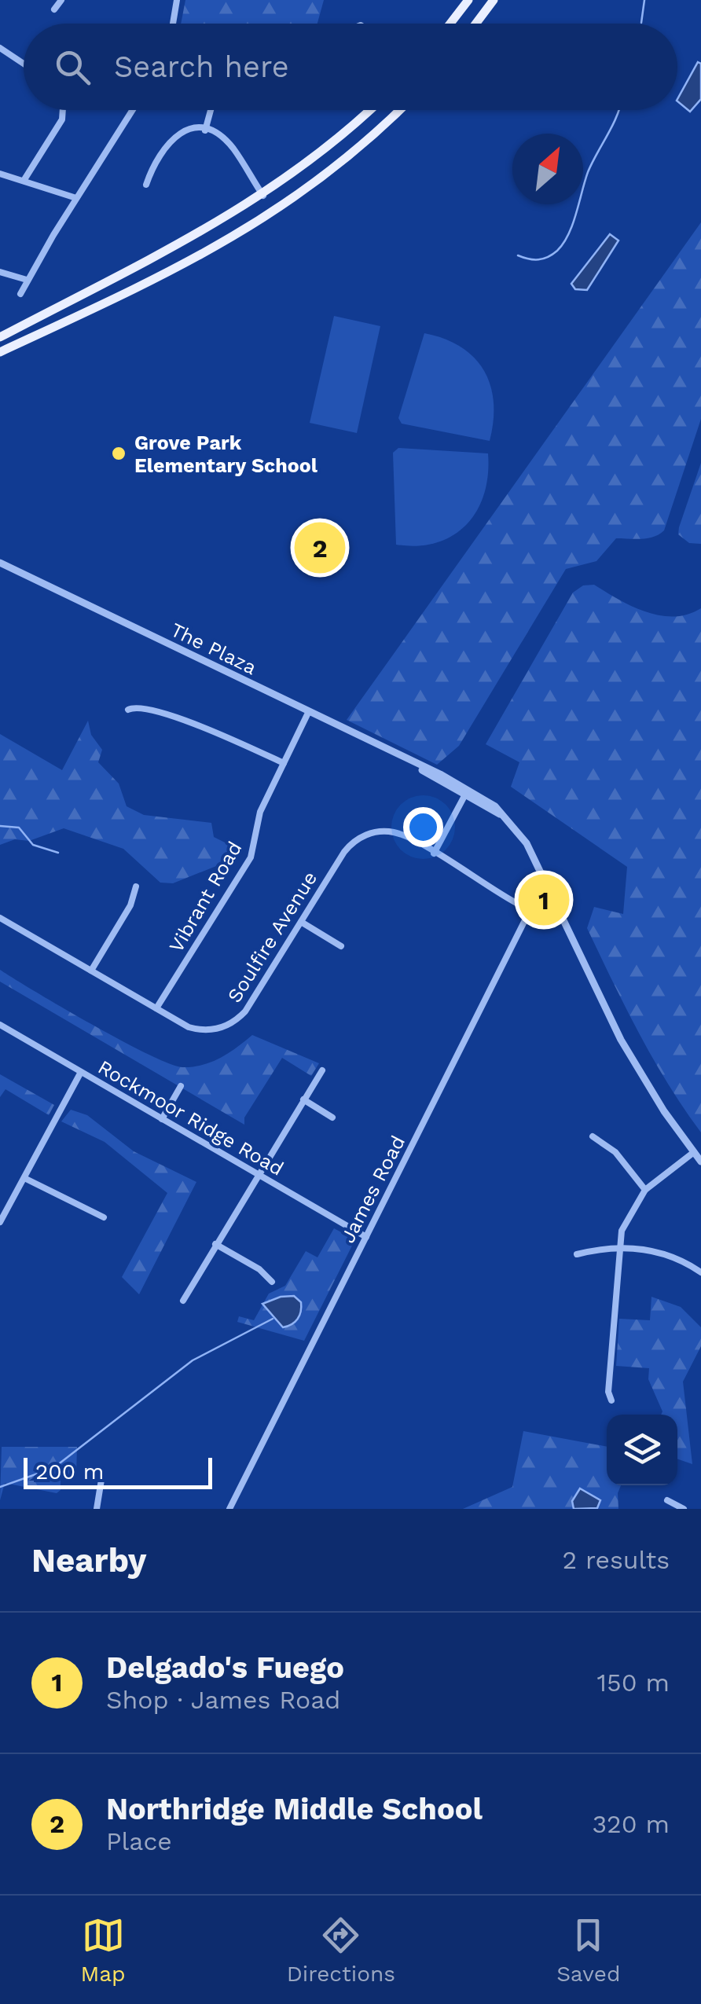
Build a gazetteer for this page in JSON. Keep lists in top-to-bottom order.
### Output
{
  "streets": {
    "street": [
      "The Plaza",
      "Vibrant Road",
      "Soulfire Avenue",
      "Rockmoor Ridge Road",
      "James Road"
    ]
  },
  "crossings": [
    ["The Plaza", "Vibrant Road"],
    ["The Plaza", "James Road"],
    ["Vibrant Road", "Soulfire Avenue"],
    ["Rockmoor Ridge Road", "James Road"]
  ],
  "places": ["Grove Park Elementary School"],
  "scale_bar": "200 m",
  "north": "top right",
  "page": {
    "search": "Search here",
    "pins": ["2", "1"],
    "scale": "200 m",
    "heading": ["Nearby", "2 results"],
    "list": [
      {
        "mark": "1",
        "name": "Delgado's Fuego",
        "note": "Shop · James Road",
        "value": "150 m"
      },
      {
        "mark": "2",
        "name": "Northridge Middle School",
        "note": "Place",
        "value": "320 m"
      }
    ],
    "nav": ["Map", "Directions", "Saved"]
  }
}
